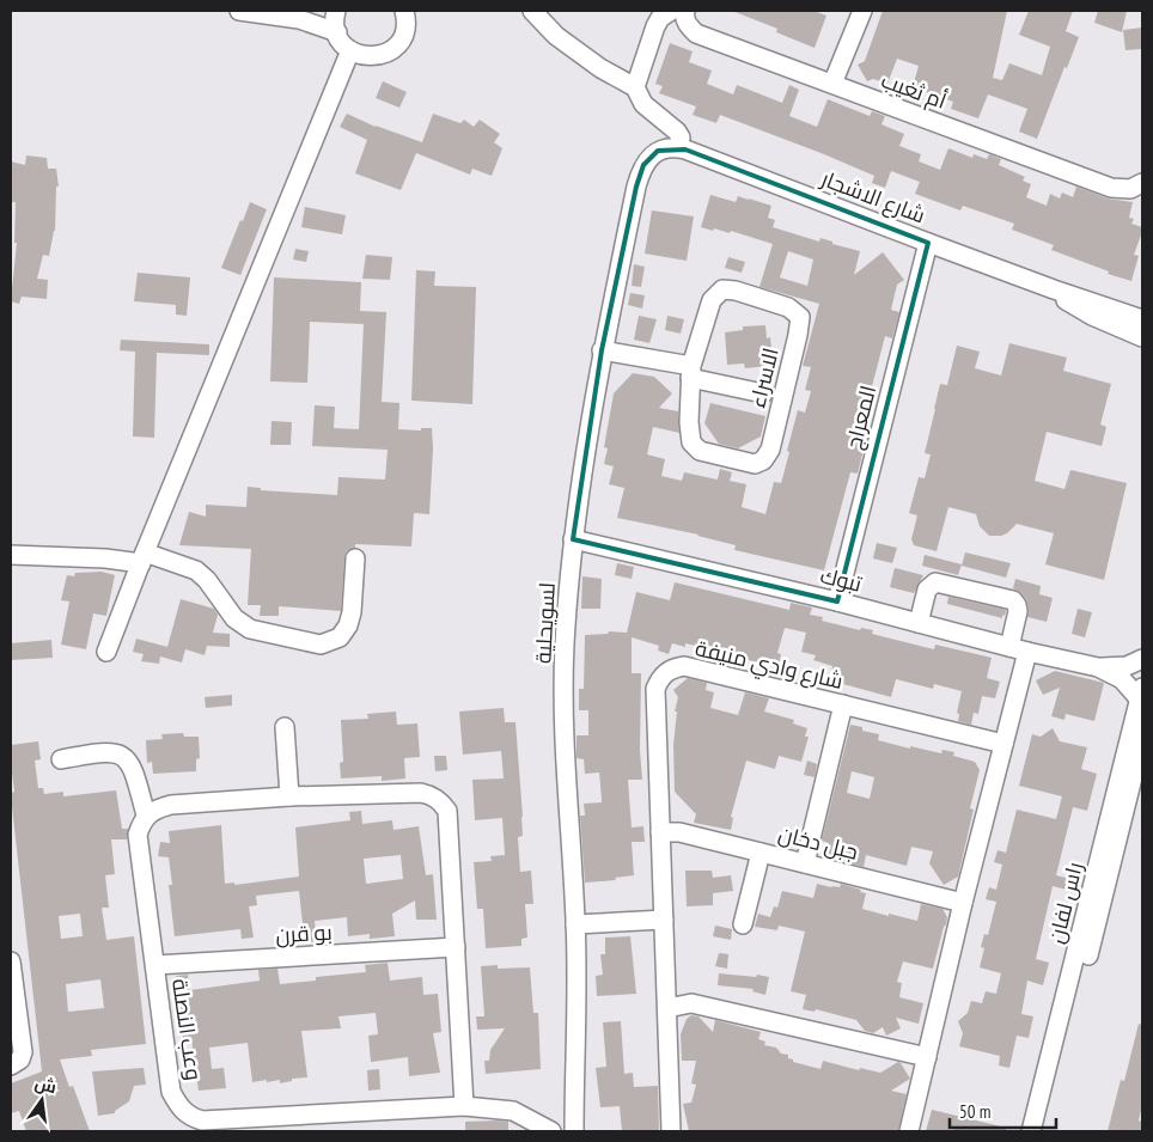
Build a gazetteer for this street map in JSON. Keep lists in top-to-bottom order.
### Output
{
  "streets": {
    "street": [
      "أم ثغيب",
      "شارع الاشجار",
      "الاسراء",
      "المعراج",
      "تبوك",
      "لسويحلية",
      "شارع وادي منيفة",
      "جبل دخان",
      "راس لفان",
      "بو قرن",
      "وعب النصلة"
    ]
  },
  "crossings": [
    ["شارع الاشجار", "المعراج"],
    ["شارع الاشجار", "لسويحلية"],
    ["المعراج", "تبوك"],
    ["تبوك", "لسويحلية"],
    ["تبوك", "راس لفان"],
    ["شارع وادي منيفة", "جبل دخان"],
    ["بو قرن", "وعب النصلة"]
  ],
  "scale_bar": "50 m",
  "north": "top"
}
